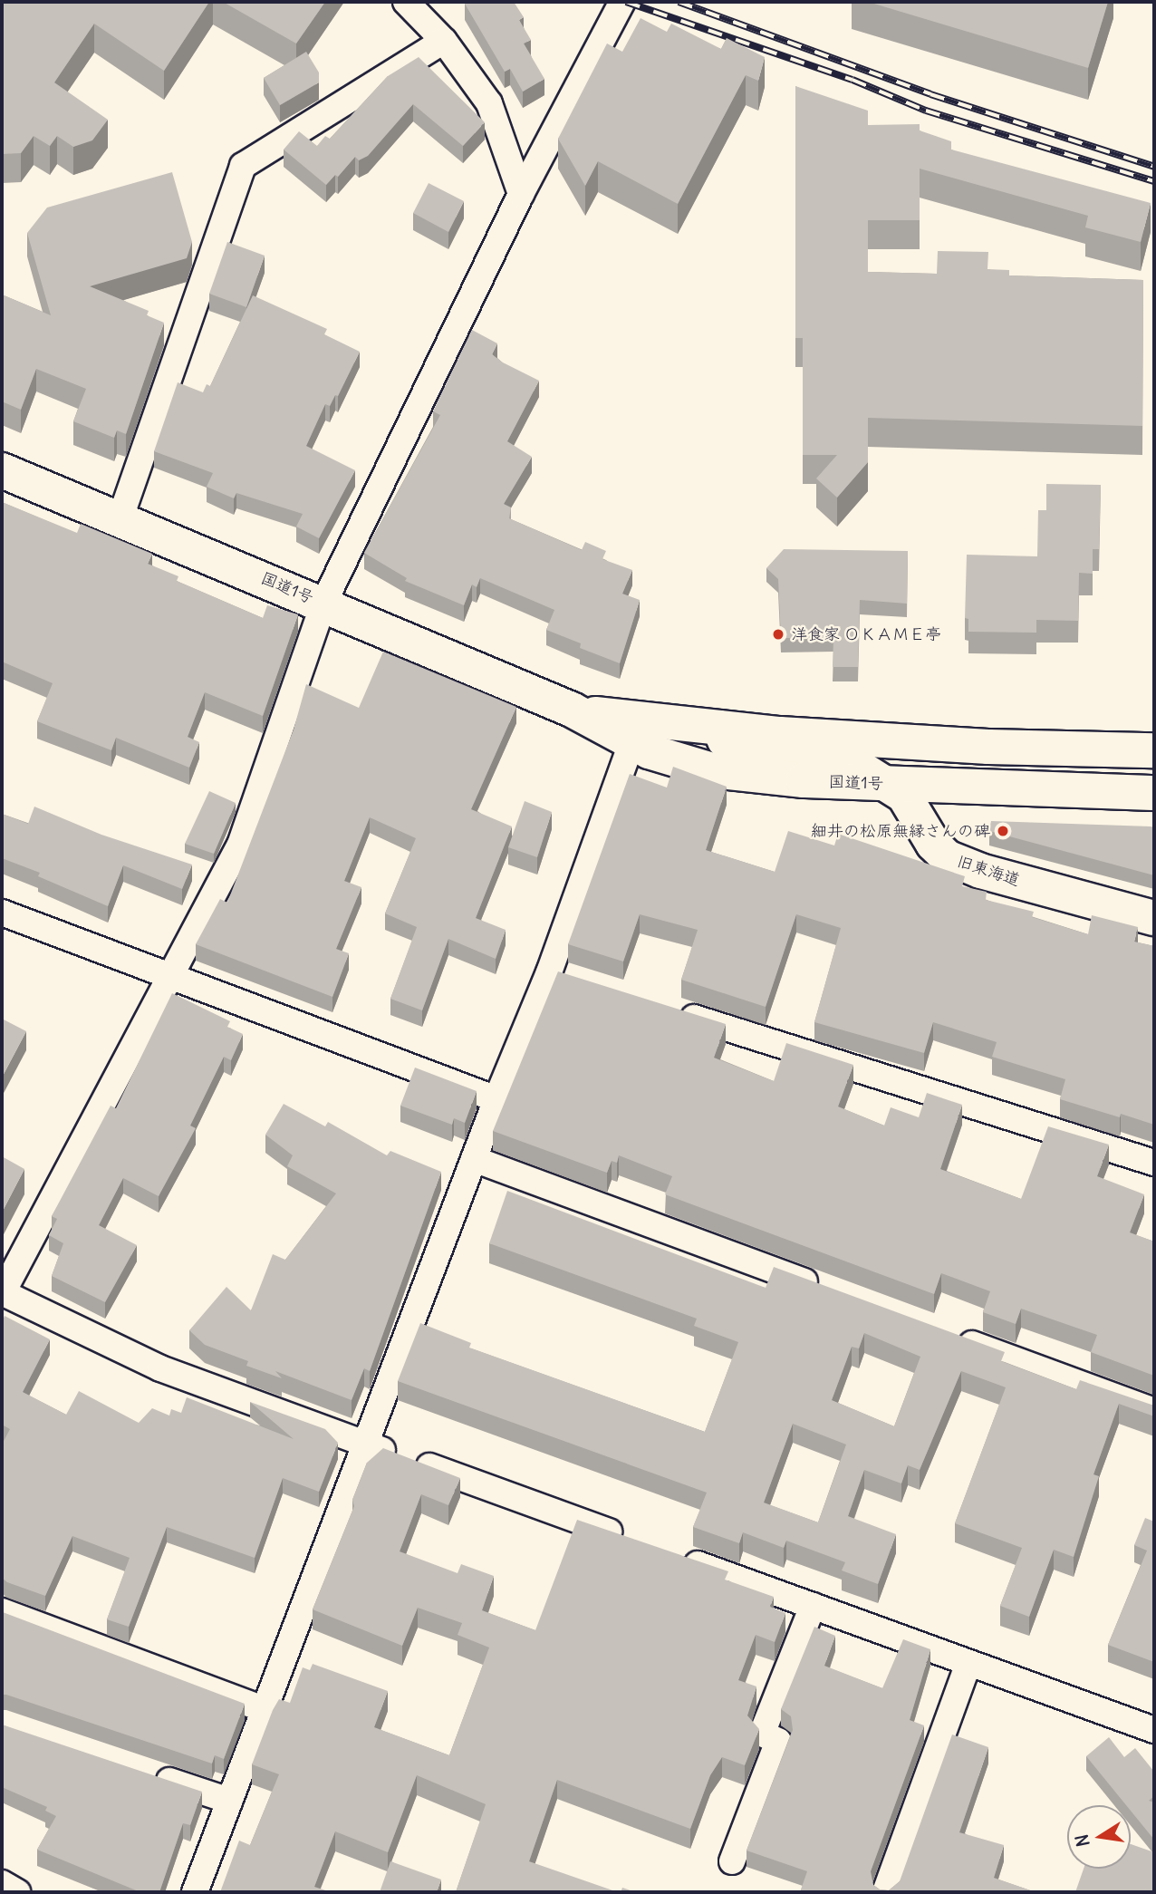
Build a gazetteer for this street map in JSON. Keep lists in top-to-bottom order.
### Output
{
  "streets": {
    "main road": ["国道1号", "旧東海道"]
  },
  "crossings": [
    ["国道1号", "旧東海道"]
  ],
  "places": ["洋食家 ＯＫＡＭＥ亭", "細井の松原無縁さんの碑"],
  "north": "left"
}
